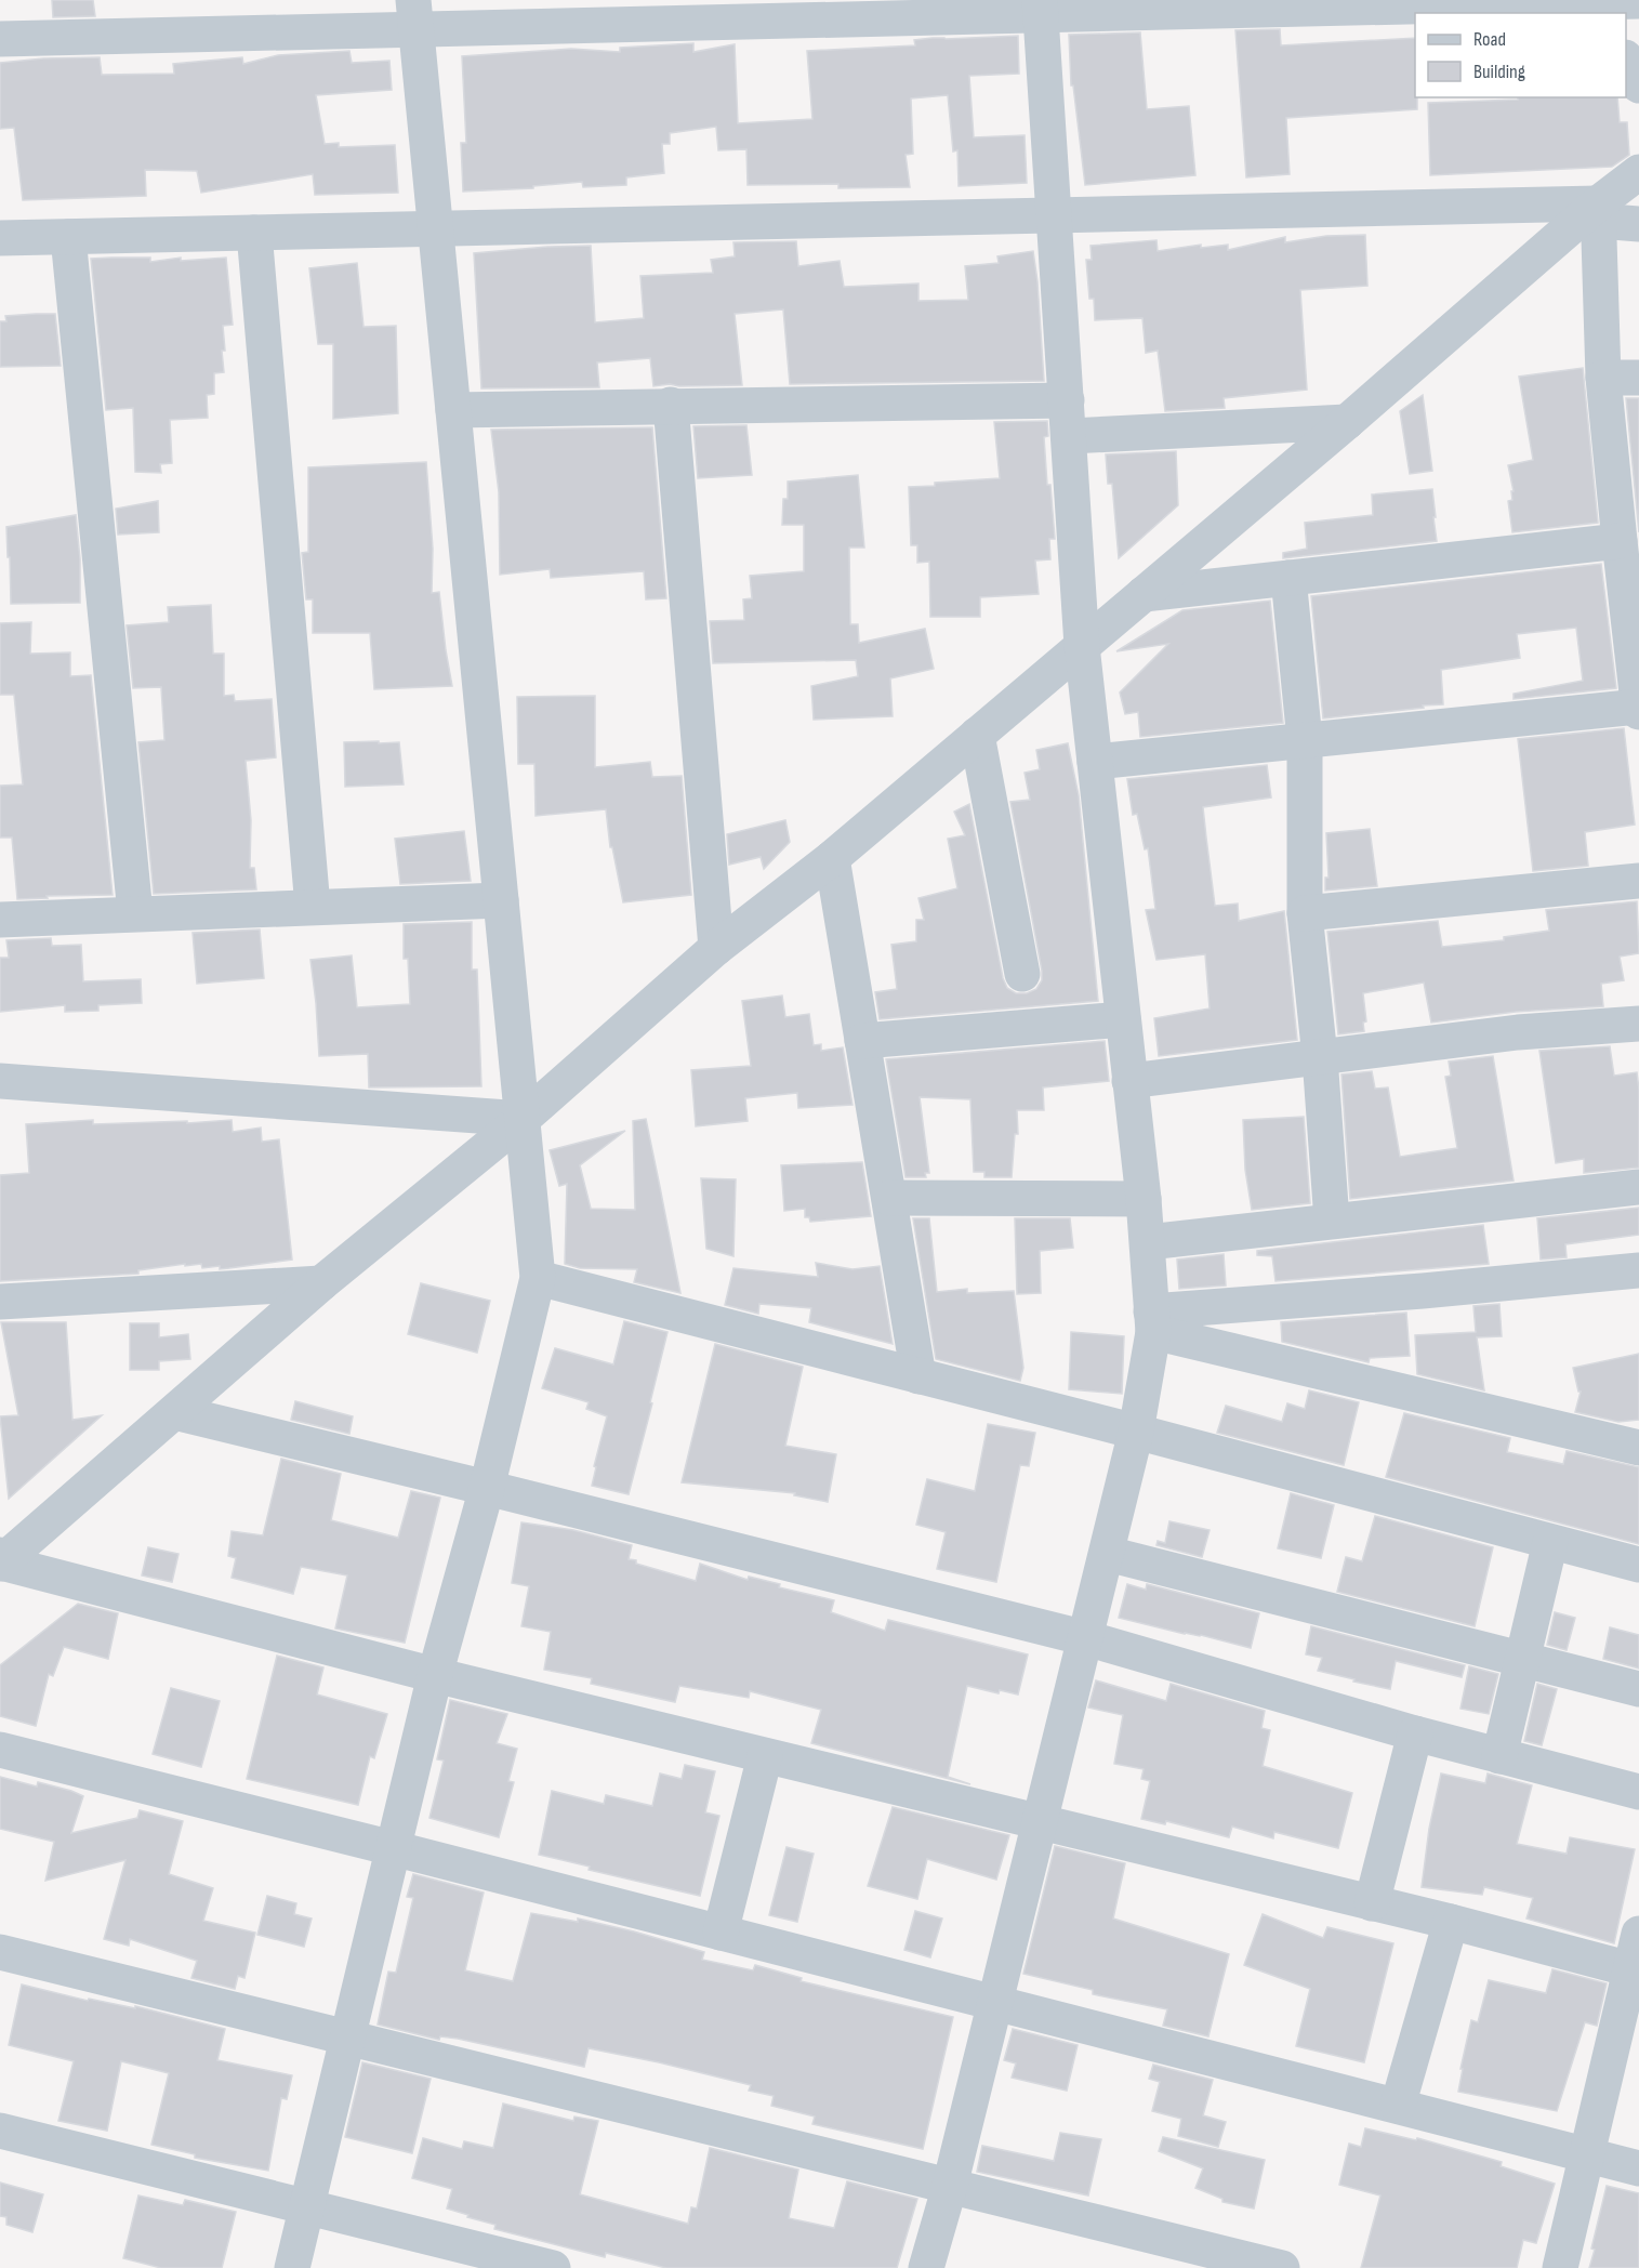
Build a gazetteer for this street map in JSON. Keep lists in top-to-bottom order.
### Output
{
  "legend": ["Road", "Building"]
}
